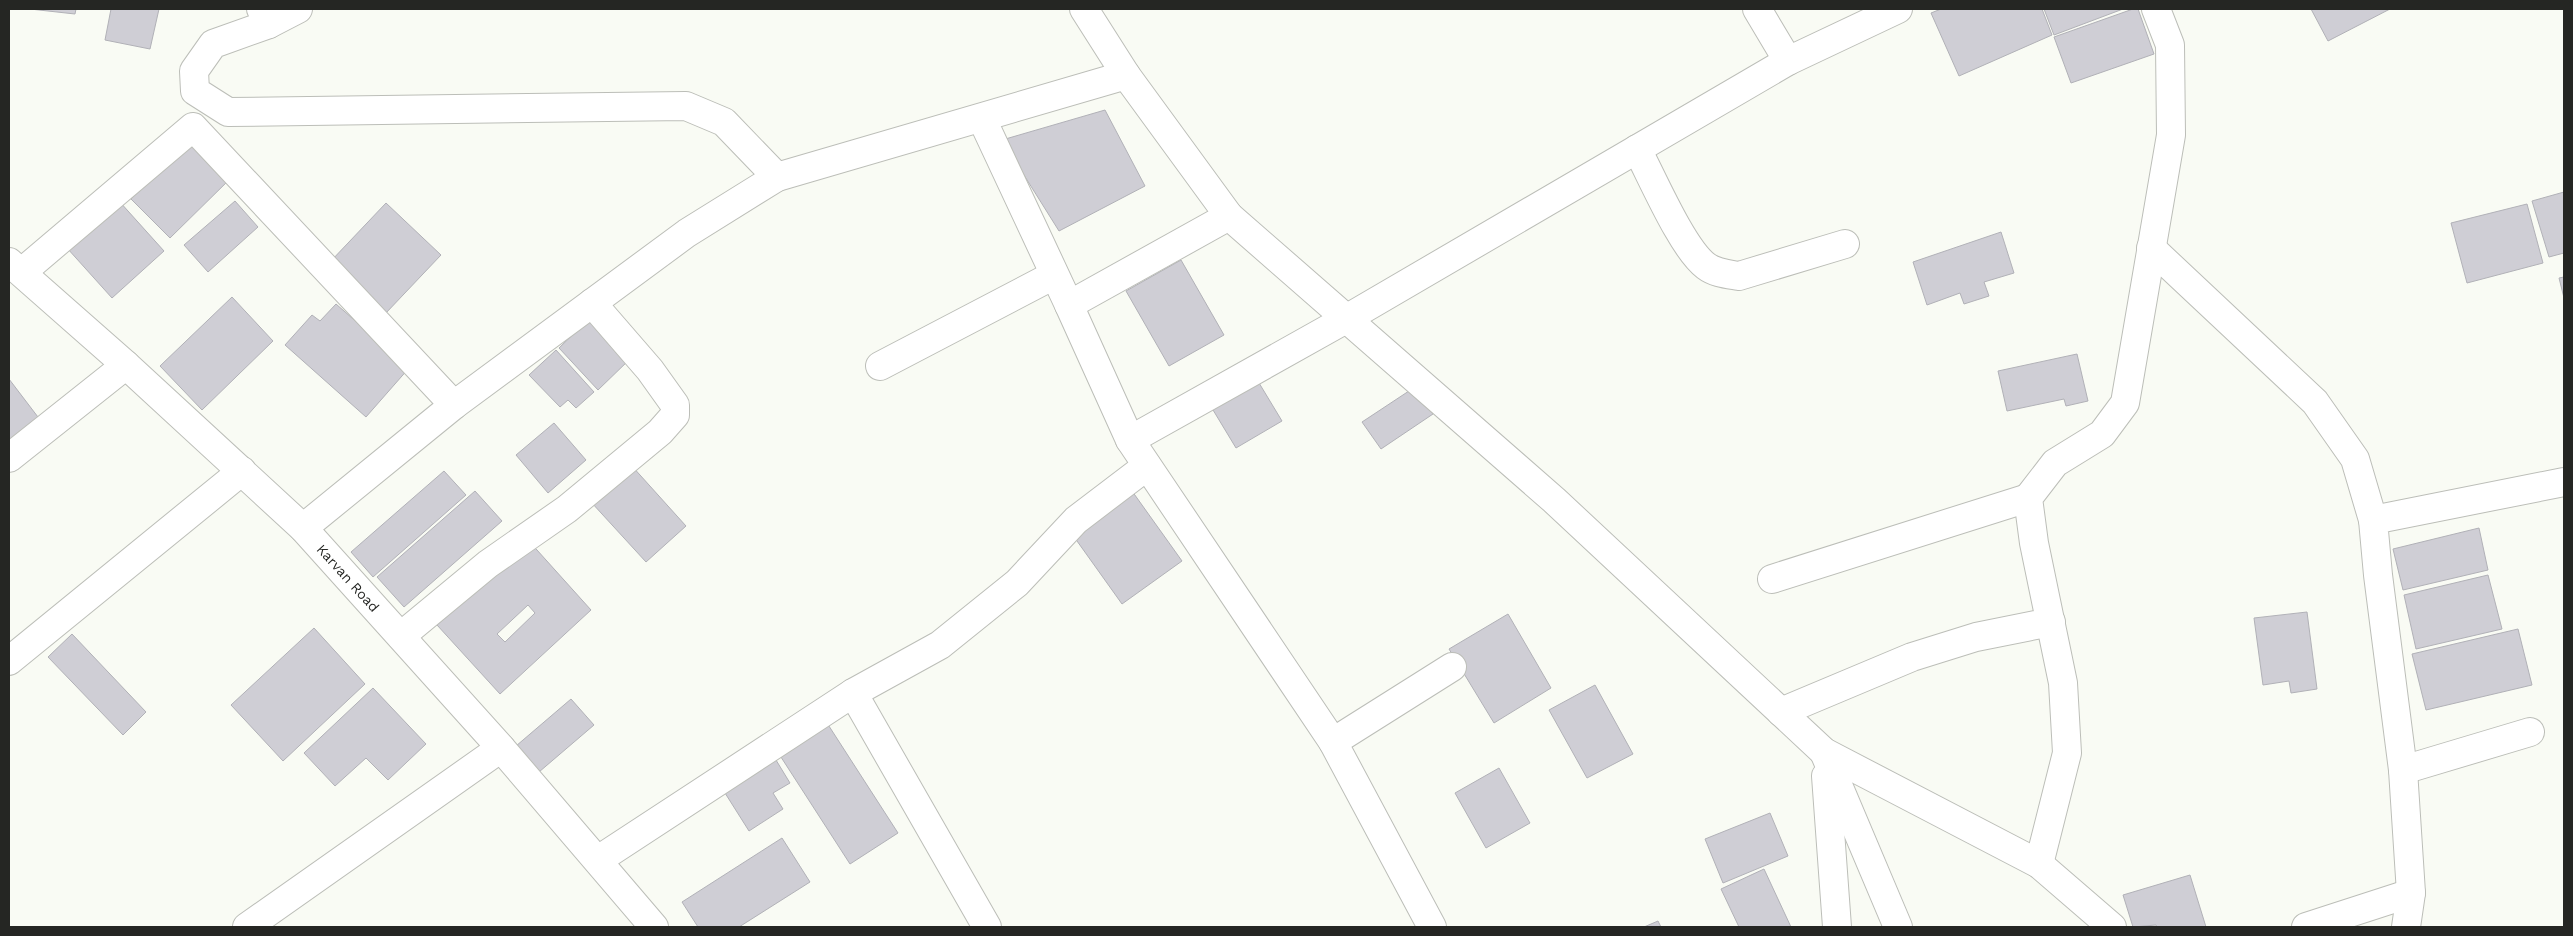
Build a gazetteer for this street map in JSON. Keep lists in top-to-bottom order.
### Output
{
  "streets": {
    "street": ["Karvan Road"]
  }
}
